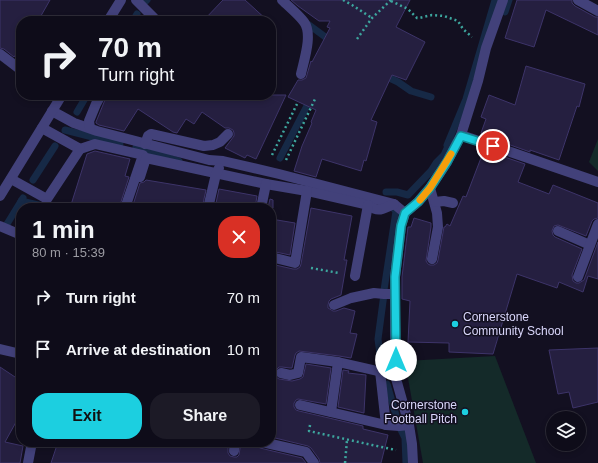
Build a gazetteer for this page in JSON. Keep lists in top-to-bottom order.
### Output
{
  "places": ["Cornerstone Community School", "Cornerstone Football Pitch"],
  "page": {
    "turn": ["70 m", "Turn right"],
    "heading": ["1 min", "80 m · 15:39"],
    "list": [
      {
        "name": "Turn right",
        "value": "70 m"
      },
      {
        "name": "Arrive at destination",
        "value": "10 m"
      }
    ],
    "buttons": ["Exit", "Share"]
  }
}
